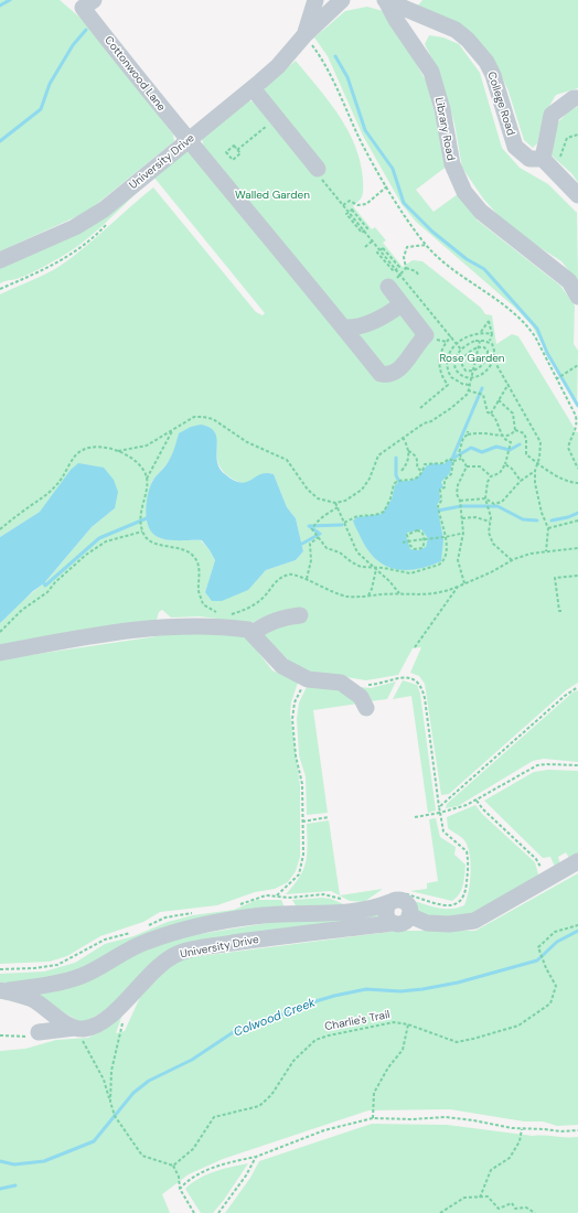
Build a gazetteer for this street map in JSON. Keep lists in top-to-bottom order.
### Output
{
  "streets": {
    "street": [
      "Cottonwood Lane",
      "College Road",
      "Library Road",
      "University Drive"
    ],
    "path": ["Charlie's Trail"]
  },
  "crossings": [
    ["Cottonwood Lane", "University Drive"],
    ["College Road", "Library Road"]
  ],
  "water": ["Colwood Creek"],
  "parks": ["Walled Garden", "Rose Garden"]
}
